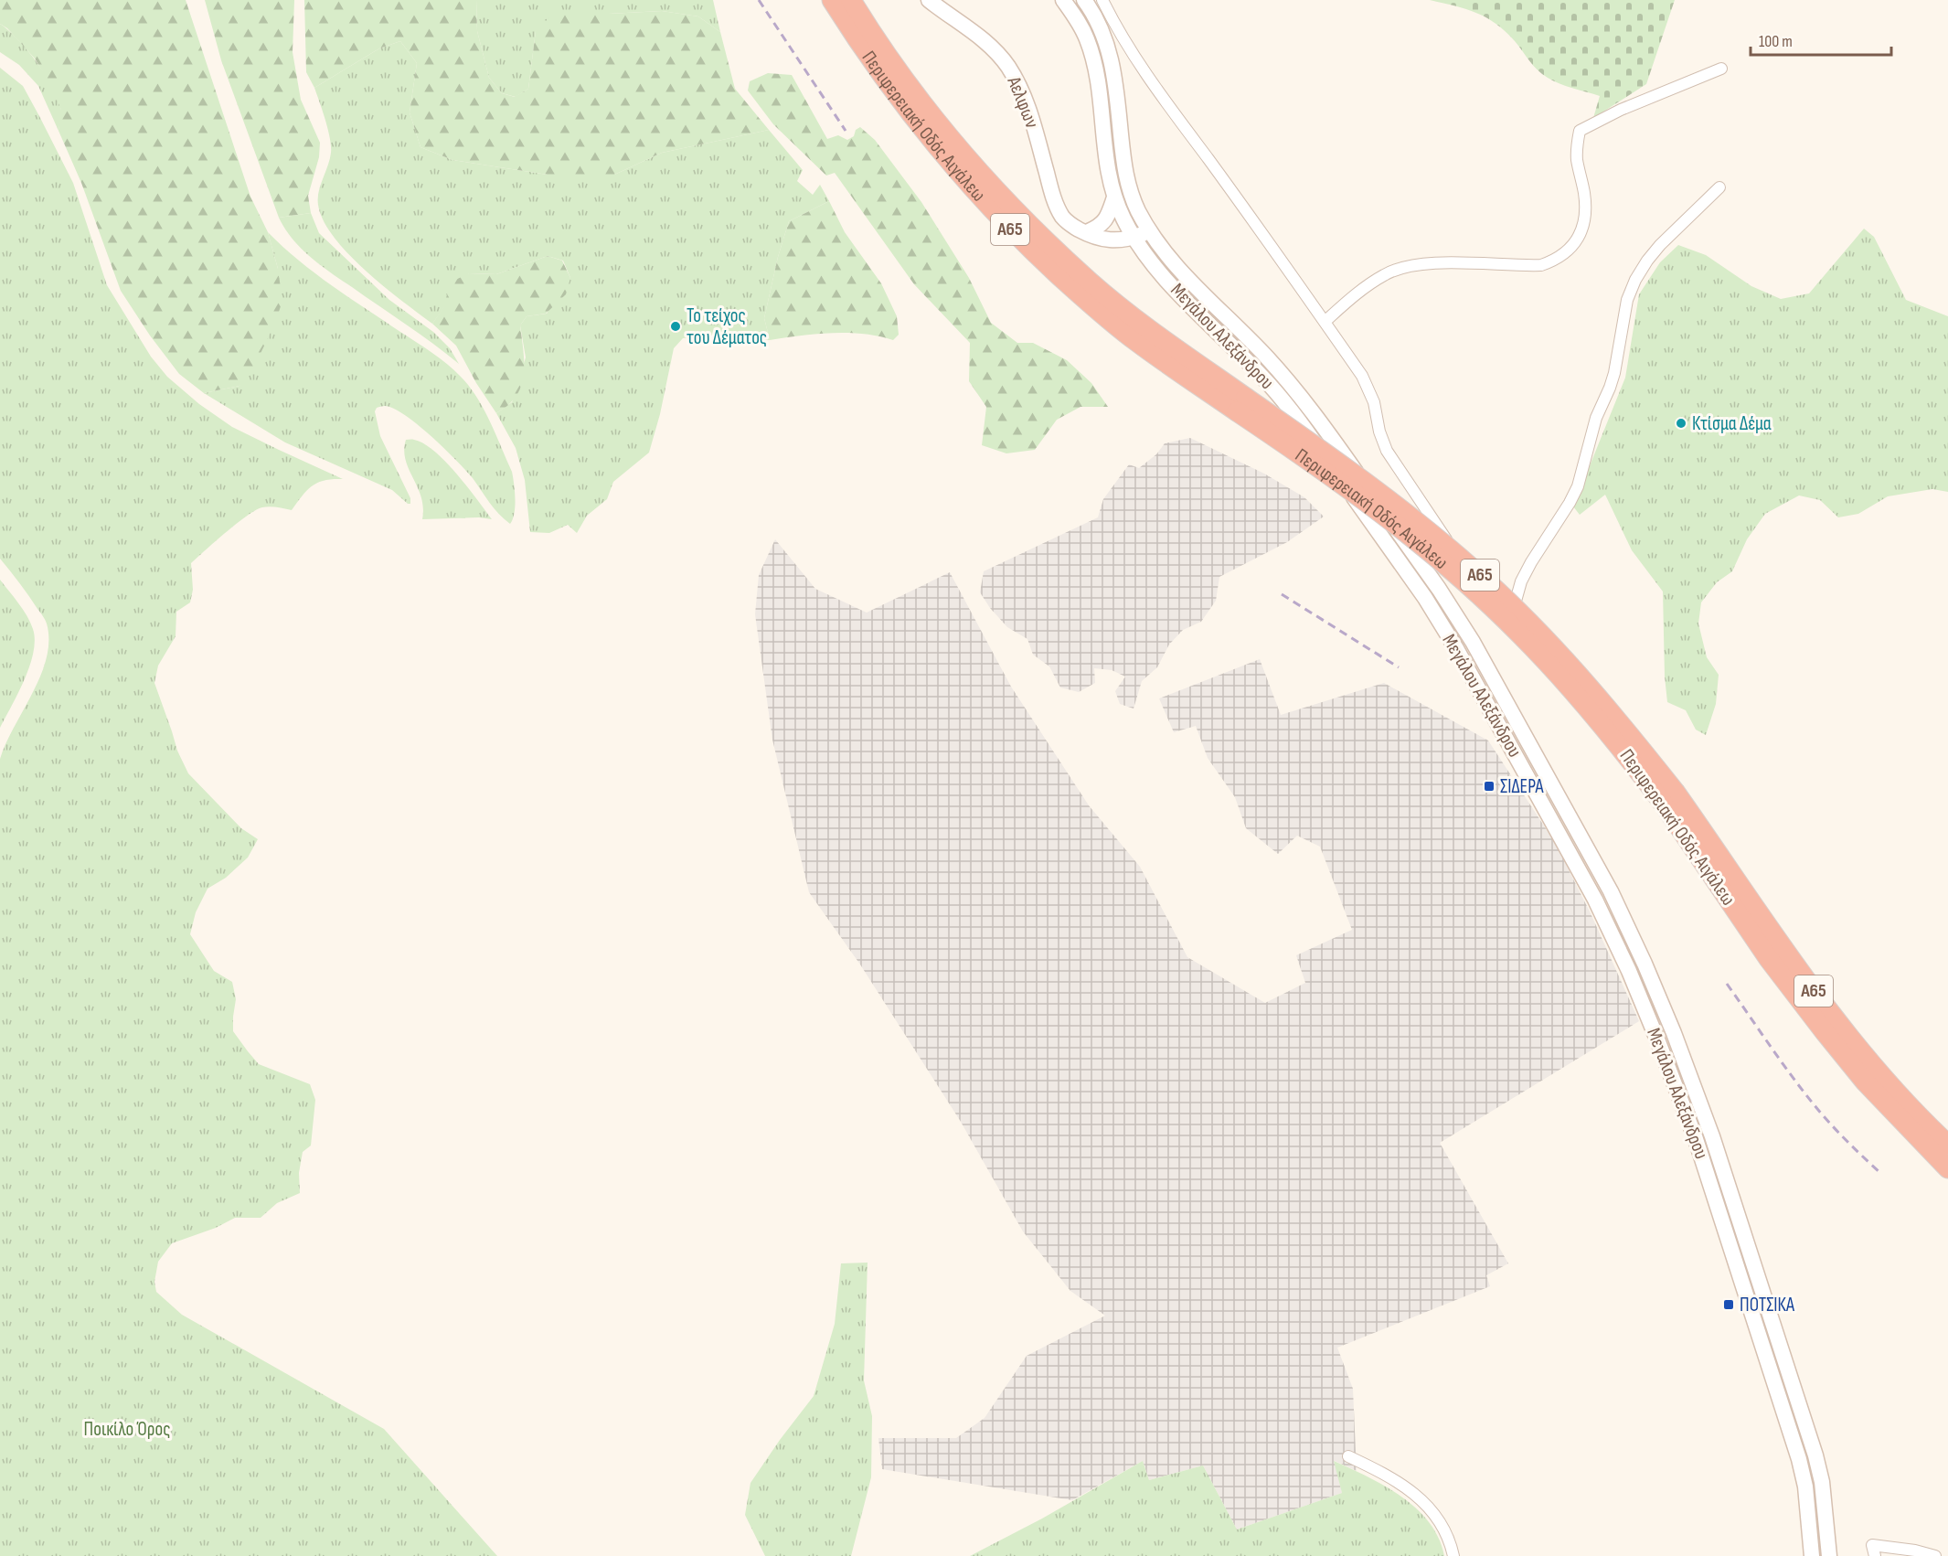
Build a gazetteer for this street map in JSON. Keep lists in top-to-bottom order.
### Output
{
  "streets": {
    "highway": ["Περιφερειακή Οδός Αιγάλεω", "Α65"],
    "main road": ["Αελφων", "Μεγάλου Αλεξάνδρου"]
  },
  "crossings": [
    ["Αελφων", "Μεγάλου Αλεξάνδρου"]
  ],
  "parks": ["Ποικίλο Όρος"],
  "places": {
    "other": ["Το τείχος του Δέματος", "Κτίσμα Δέμα"],
    "transit": ["ΣΙΔΕΡΑ", "ΠΟΤΣΙΚΑ"]
  },
  "scale_bar": "100 m"
}
